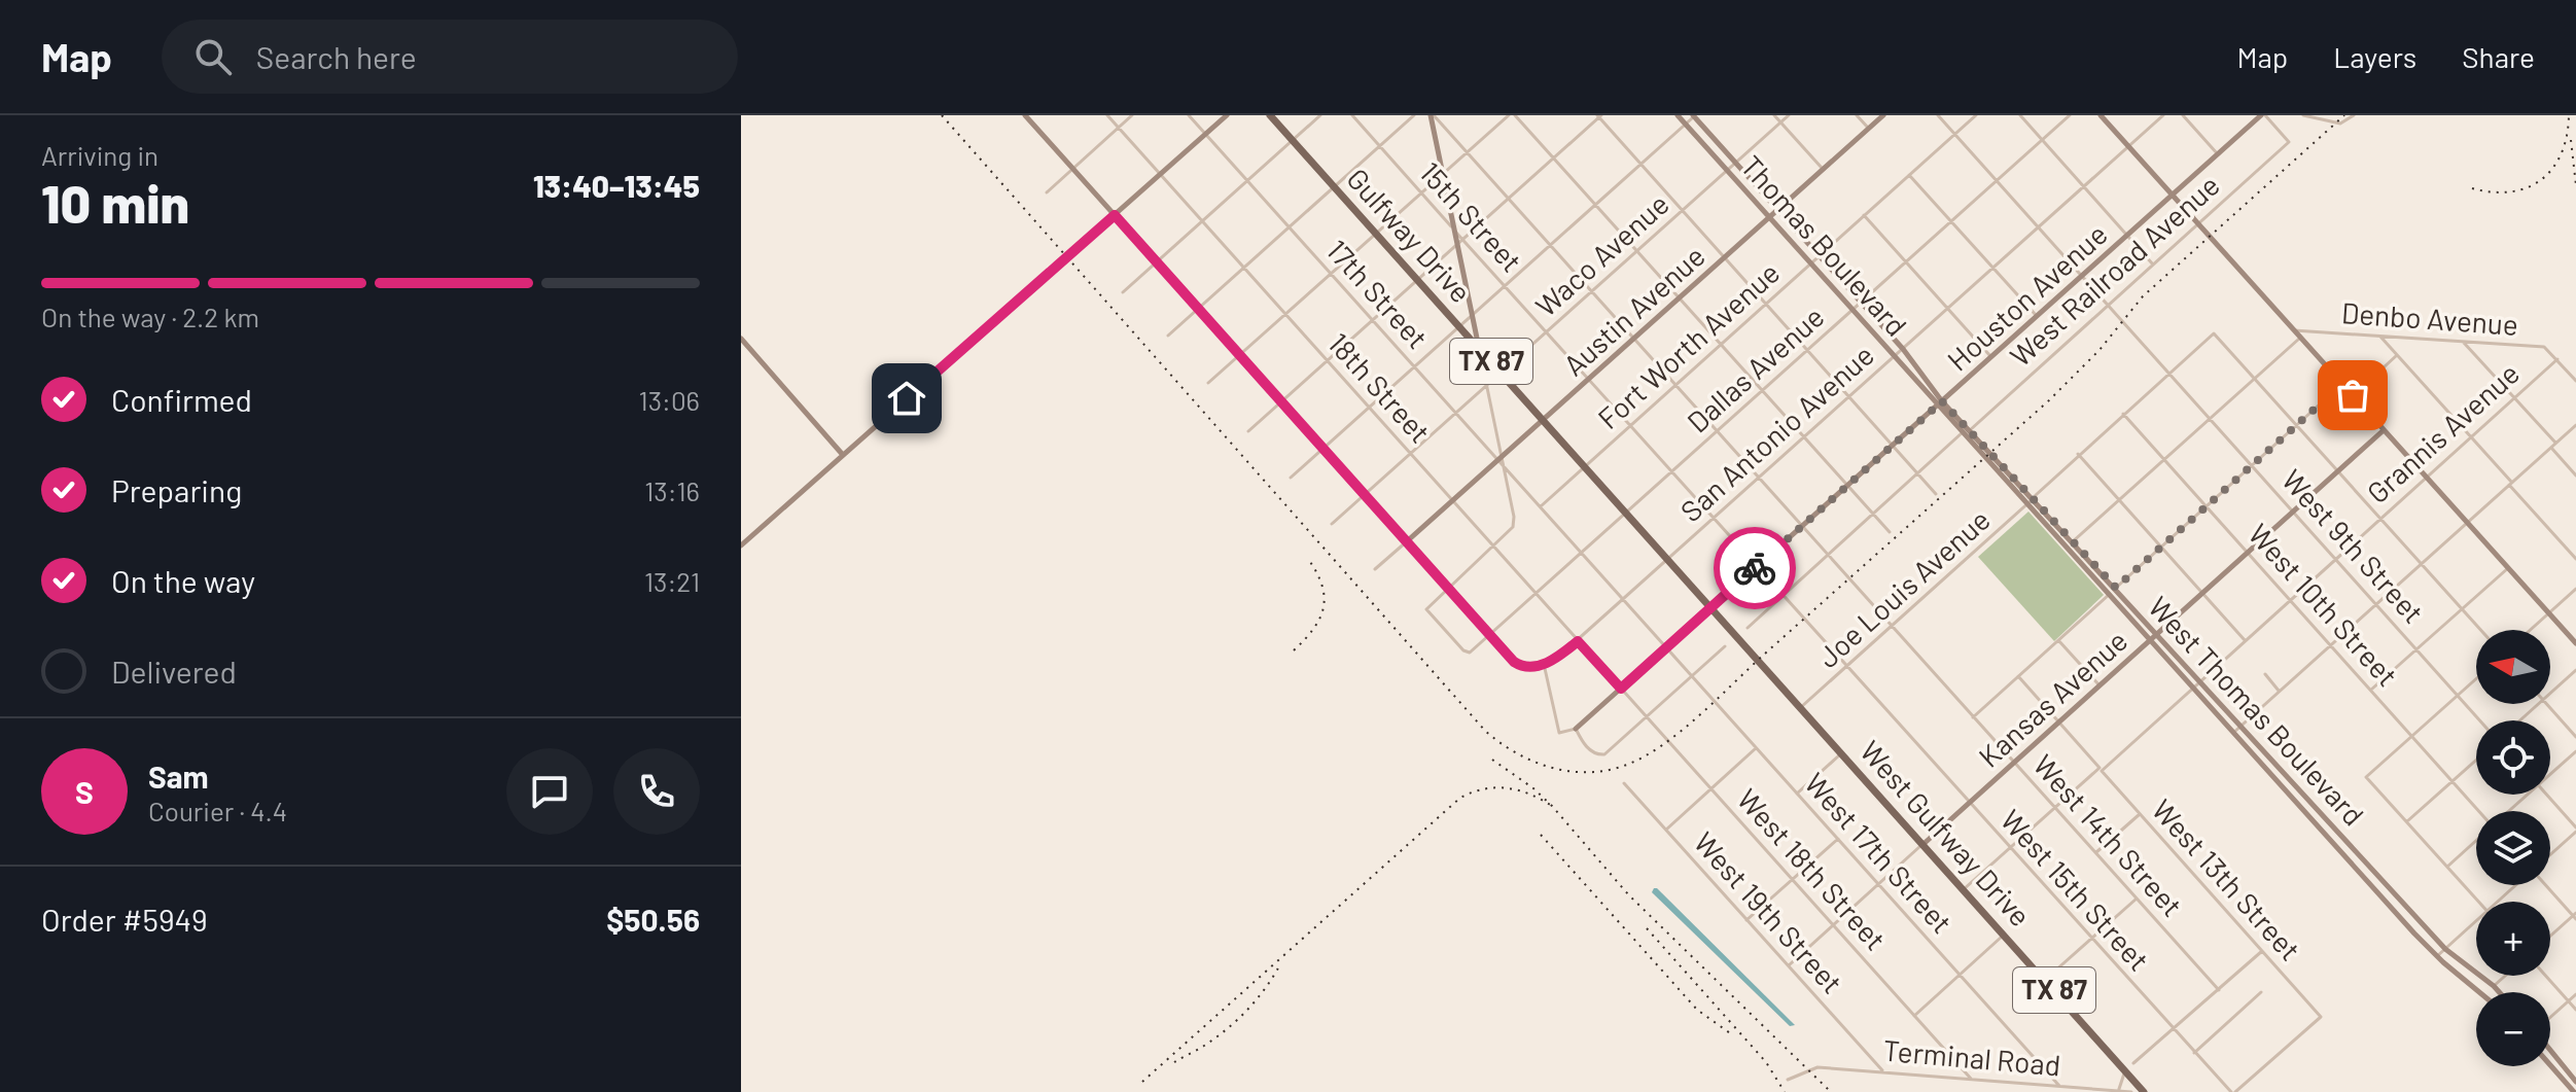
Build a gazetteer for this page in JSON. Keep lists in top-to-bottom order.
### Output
{
  "streets": {
    "main road": ["Gulfway Drive", "TX 87", "West Gulfway Drive"],
    "street": [
      "15th Street",
      "Thomas Boulevard",
      "Waco Avenue",
      "West Railroad Avenue",
      "17th Street",
      "Houston Avenue",
      "Austin Avenue",
      "Denbo Avenue",
      "Fort Worth Avenue",
      "Dallas Avenue",
      "18th Street",
      "San Antonio Avenue",
      "Grannis Avenue",
      "West 9th Street",
      "Joe Louis Avenue",
      "West 10th Street",
      "Kansas Avenue",
      "West Thomas Boulevard",
      "West 14th Street",
      "West 17th Street",
      "West 18th Street",
      "West 13th Street",
      "West 15th Street",
      "West 19th Street",
      "Terminal Road"
    ]
  },
  "crossings": [
    ["15th Street", "Waco Avenue"],
    ["15th Street", "Houston Avenue"],
    ["15th Street", "Austin Avenue"],
    ["15th Street", "Fort Worth Avenue"],
    ["15th Street", "Dallas Avenue"],
    ["15th Street", "San Antonio Avenue"],
    ["15th Street", "West 15th Street"],
    ["Gulfway Drive", "Waco Avenue"],
    ["Gulfway Drive", "Houston Avenue"],
    ["Gulfway Drive", "Austin Avenue"],
    ["Gulfway Drive", "Fort Worth Avenue"],
    ["Gulfway Drive", "Dallas Avenue"],
    ["Gulfway Drive", "San Antonio Avenue"],
    ["Gulfway Drive", "West Gulfway Drive"],
    ["Thomas Boulevard", "Waco Avenue"],
    ["Thomas Boulevard", "Houston Avenue"],
    ["Thomas Boulevard", "Austin Avenue"],
    ["Thomas Boulevard", "Fort Worth Avenue"],
    ["Thomas Boulevard", "Dallas Avenue"],
    ["Thomas Boulevard", "San Antonio Avenue"],
    ["Thomas Boulevard", "West Thomas Boulevard"],
    ["Waco Avenue", "17th Street"],
    ["Waco Avenue", "18th Street"],
    ["Waco Avenue", "West 14th Street"],
    ["West Railroad Avenue", "Houston Avenue"],
    ["West Railroad Avenue", "West 9th Street"],
    ["West Railroad Avenue", "West Thomas Boulevard"],
    ["West Railroad Avenue", "West 14th Street"],
    ["West Railroad Avenue", "West 15th Street"],
    ["17th Street", "Austin Avenue"],
    ["Houston Avenue", "18th Street"],
    ["Houston Avenue", "San Antonio Avenue"],
    ["Houston Avenue", "West 9th Street"],
    ["Houston Avenue", "West Thomas Boulevard"],
    ["Houston Avenue", "West Gulfway Drive"],
    ["Houston Avenue", "West 14th Street"],
    ["Houston Avenue", "West 17th Street"],
    ["Houston Avenue", "West 18th Street"],
    ["Houston Avenue", "West 15th Street"],
    ["Austin Avenue", "18th Street"],
    ["Austin Avenue", "West 14th Street"],
    ["Denbo Avenue", "Grannis Avenue"],
    ["Fort Worth Avenue", "West 9th Street"],
    ["Fort Worth Avenue", "West 14th Street"],
    ["Dallas Avenue", "18th Street"],
    ["Dallas Avenue", "San Antonio Avenue"],
    ["Dallas Avenue", "West 9th Street"],
    ["Dallas Avenue", "West 14th Street"],
    ["18th Street", "San Antonio Avenue"],
    ["18th Street", "West 18th Street"],
    ["San Antonio Avenue", "West 9th Street"],
    ["San Antonio Avenue", "West 14th Street"],
    ["Grannis Avenue", "West 9th Street"],
    ["Grannis Avenue", "West 10th Street"],
    ["Grannis Avenue", "West Thomas Boulevard"],
    ["Grannis Avenue", "West Gulfway Drive"],
    ["Grannis Avenue", "West 14th Street"],
    ["Grannis Avenue", "West 13th Street"],
    ["Grannis Avenue", "West 15th Street"],
    ["West 9th Street", "Joe Louis Avenue"],
    ["West 9th Street", "Kansas Avenue"],
    ["Joe Louis Avenue", "West 10th Street"],
    ["Joe Louis Avenue", "West Thomas Boulevard"],
    ["Joe Louis Avenue", "West Gulfway Drive"],
    ["Joe Louis Avenue", "West 14th Street"],
    ["Joe Louis Avenue", "West 15th Street"],
    ["West 10th Street", "Kansas Avenue"],
    ["Kansas Avenue", "West Thomas Boulevard"],
    ["Kansas Avenue", "West Gulfway Drive"],
    ["Kansas Avenue", "West 14th Street"],
    ["Kansas Avenue", "West 17th Street"],
    ["Kansas Avenue", "West 18th Street"],
    ["Kansas Avenue", "West 13th Street"],
    ["Kansas Avenue", "West 15th Street"],
    ["Kansas Avenue", "West 19th Street"],
    ["West 17th Street", "Terminal Road"],
    ["West 18th Street", "Terminal Road"],
    ["West 13th Street", "West 15th Street"],
    ["West 19th Street", "Terminal Road"]
  ],
  "north": "left",
  "page": {
    "header": "Map",
    "search": "Search here",
    "nav": ["Map", "Layers", "Share"],
    "heading": ["10 min", "Arriving in", "13:40–13:45"],
    "panel": [
      "Sam",
      "Courier · 4.4",
      "Order #5949",
      "$50.56"
    ],
    "bar": "On the way · 2.2 km",
    "list": [
      ["Confirmed", "13:06"],
      ["Preparing", "13:16"],
      ["On the way", "13:21"],
      "Delivered"
    ],
    "map_buttons": ["+", "−"],
    "round": "S"
  }
}
